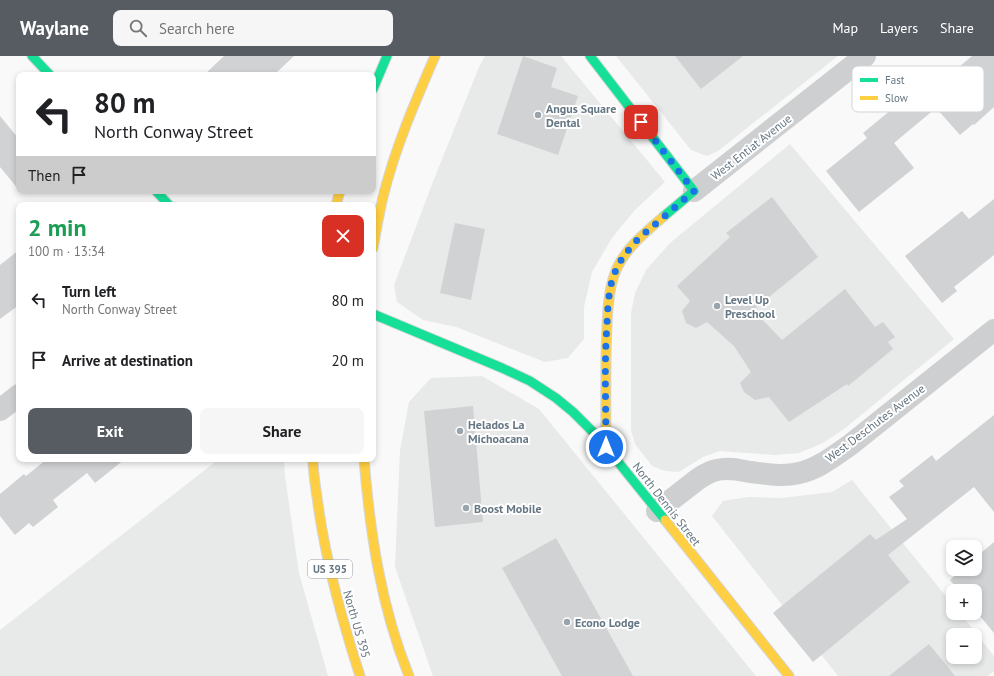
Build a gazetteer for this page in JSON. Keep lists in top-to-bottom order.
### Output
{
  "streets": {
    "main road": [
      "West Entiat Avenue",
      "North Dennis Street",
      "US 395",
      "North US 395"
    ],
    "street": ["West Deschutes Avenue"]
  },
  "crossings": [
    ["West Entiat Avenue", "North Dennis Street"],
    ["West Deschutes Avenue", "North Dennis Street"]
  ],
  "places": [
    "Angus Square Dental",
    "Level Up Preschool",
    "Helados La Michoacana",
    "Boost Mobile",
    "Econo Lodge"
  ],
  "legend": ["Fast", "Slow"],
  "page": {
    "header": "Waylane",
    "search": "Search here",
    "nav": ["Map", "Layers", "Share"],
    "turn": ["80 m", "North Conway Street"],
    "then": "Then",
    "heading": ["2 min", "100 m · 13:34"],
    "list": [
      {
        "name": "Turn left",
        "note": "North Conway Street",
        "value": "80 m"
      },
      {
        "name": "Arrive at destination",
        "value": "20 m"
      }
    ],
    "buttons": ["Exit", "Share"],
    "map_buttons": ["+", "−"]
  }
}
